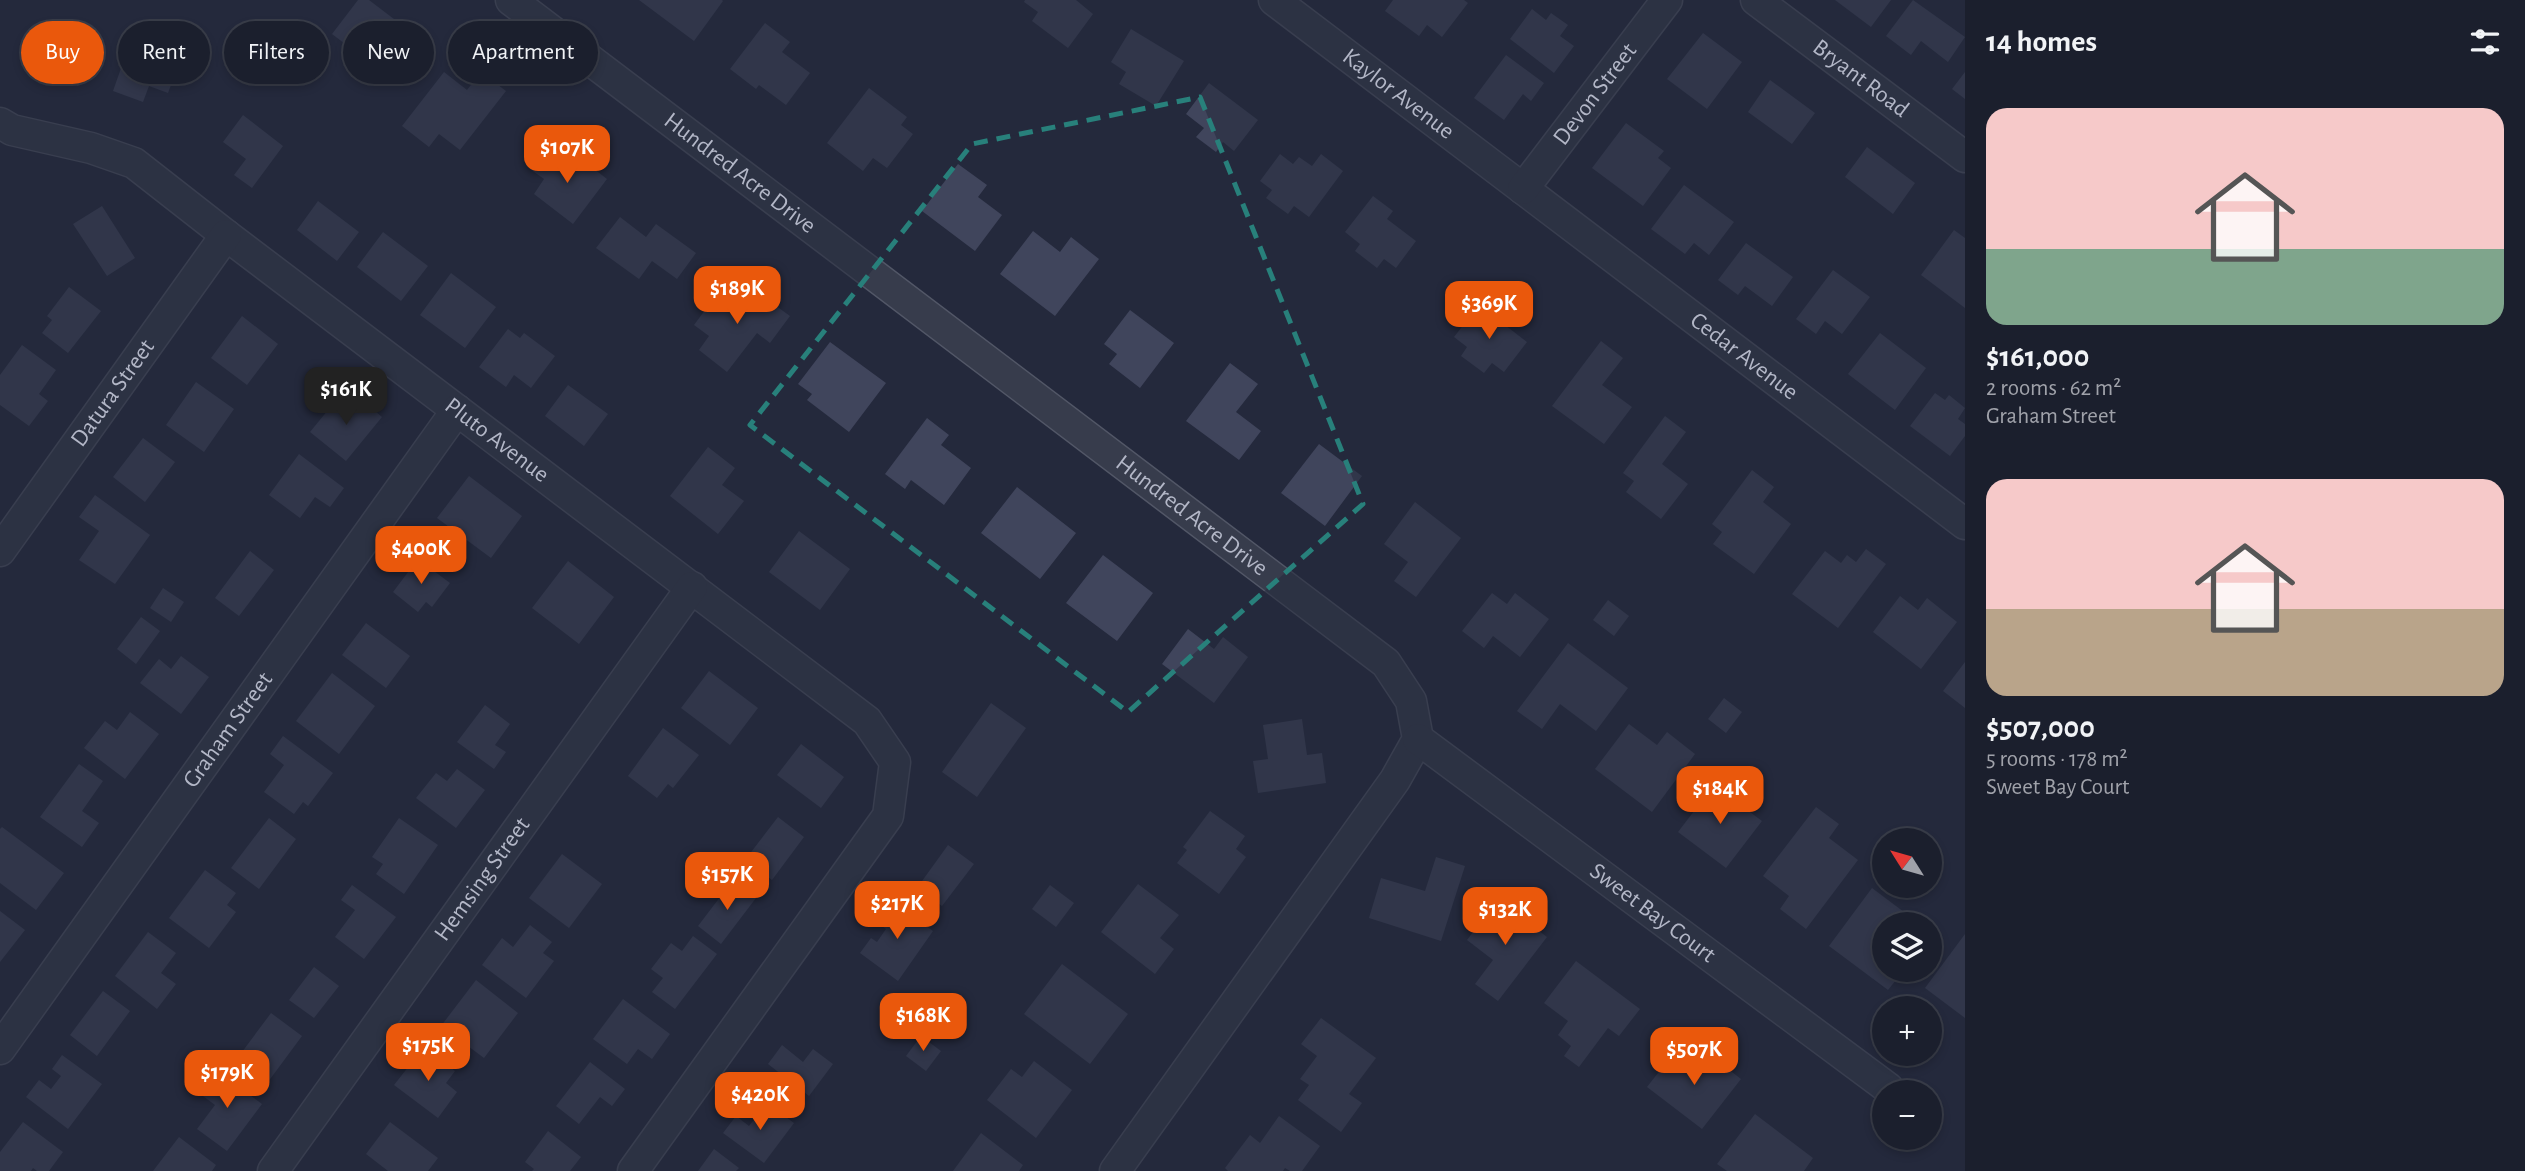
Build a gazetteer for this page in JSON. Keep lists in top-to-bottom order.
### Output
{
  "streets": {
    "street": [
      "Bryant Road",
      "Kaylor Avenue",
      "Devon Street",
      "Hundred Acre Drive",
      "Cedar Avenue",
      "Datura Street",
      "Pluto Avenue",
      "Graham Street",
      "Hemsing Street",
      "Sweet Bay Court"
    ]
  },
  "crossings": [
    ["Kaylor Avenue", "Devon Street"],
    ["Kaylor Avenue", "Cedar Avenue"],
    ["Devon Street", "Cedar Avenue"],
    ["Hundred Acre Drive", "Sweet Bay Court"],
    ["Datura Street", "Pluto Avenue"],
    ["Pluto Avenue", "Graham Street"],
    ["Pluto Avenue", "Hemsing Street"]
  ],
  "north": "top left",
  "page": {
    "heading": "14 homes",
    "chip": [
      "Buy",
      "Rent",
      "Filters",
      "New",
      "Apartment"
    ],
    "list": [
      {
        "name": "$161,000",
        "note": "2 rooms · 62 m² · Graham Street"
      },
      {
        "name": "$507,000",
        "note": "5 rooms · 178 m² · Sweet Bay Court"
      }
    ],
    "price": [
      "$107K",
      "$189K",
      "$369K",
      "$161K",
      "$400K",
      "$184K",
      "$157K",
      "$217K",
      "$132K",
      "$168K",
      "$175K",
      "$507K",
      "$179K",
      "$420K"
    ],
    "map_buttons": ["+", "−"]
  }
}
